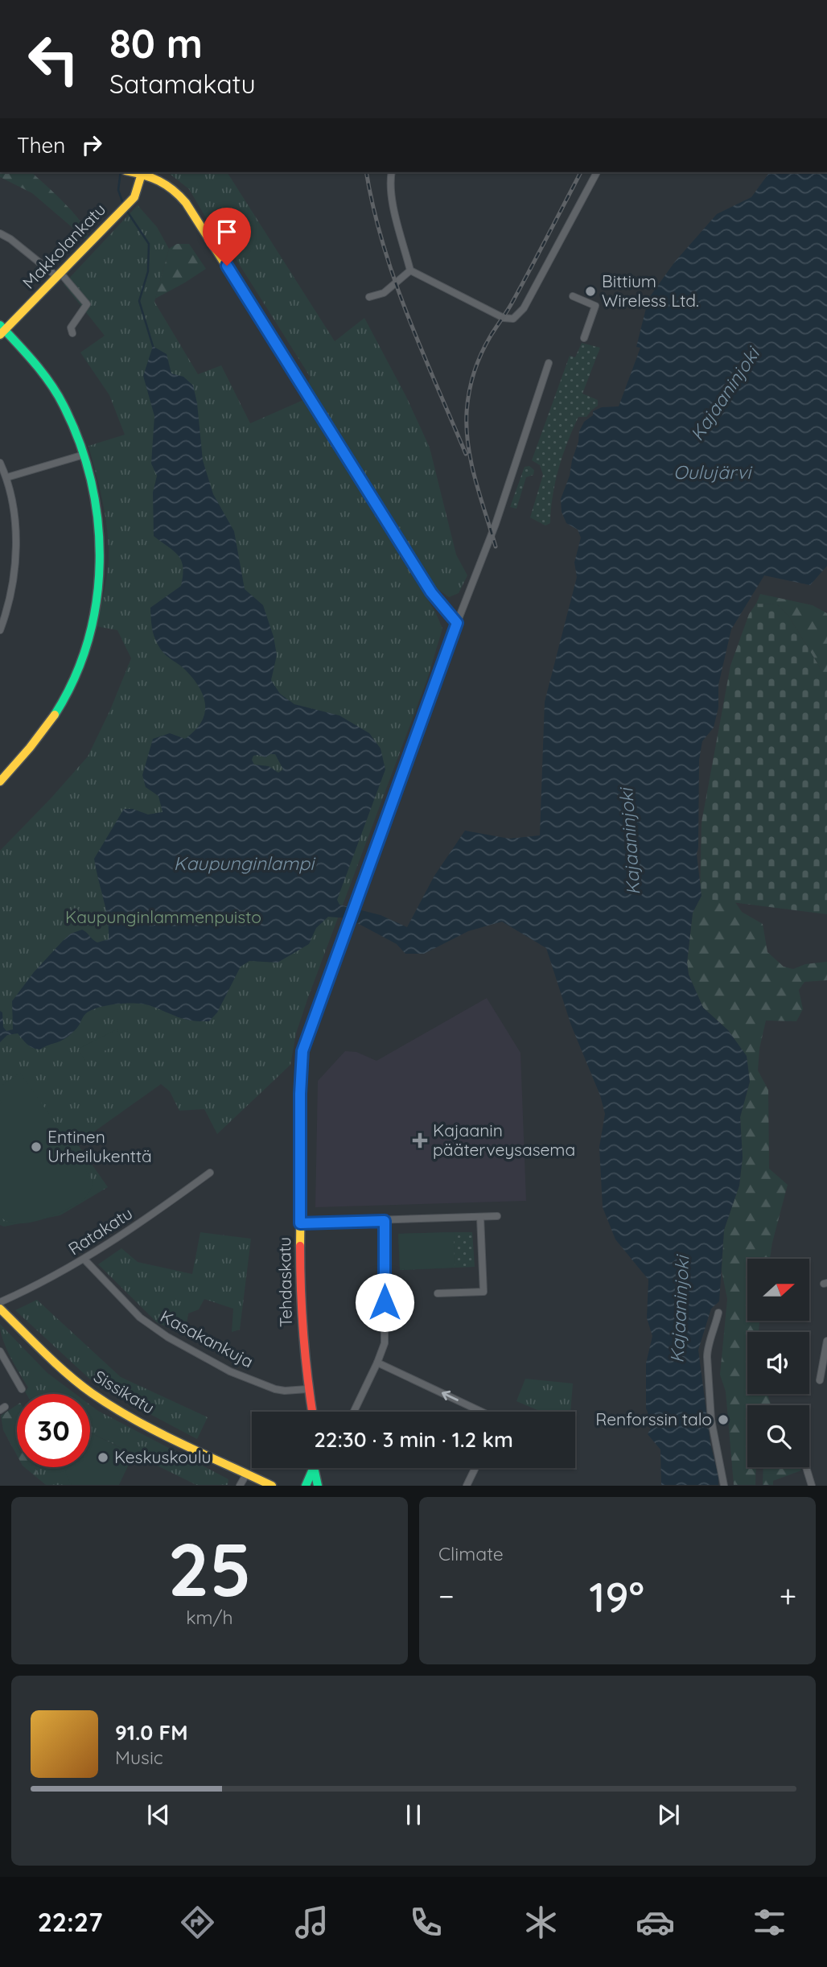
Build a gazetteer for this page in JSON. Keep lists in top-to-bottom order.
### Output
{
  "streets": {
    "street": [
      "Makkolankatu",
      "Ratakatu",
      "Tehdaskatu",
      "Kasakankuja",
      "Sissikatu"
    ]
  },
  "crossings": [
    ["Ratakatu", "Kasakankuja"],
    ["Tehdaskatu", "Kasakankuja"]
  ],
  "water": ["Kajaaninjoki", "Oulujärvi", "Kaupunginlampi"],
  "parks": ["Kaupunginlammenpuisto"],
  "places": {
    "other": [
      "Bittium Wireless Ltd.",
      "Entinen Urheilukenttä",
      "Renforssin talo",
      "Keskuskoulu"
    ],
    "health": ["Kajaanin pääterveysasema"]
  },
  "north": "right",
  "page": {
    "turn": ["80 m", "Satamakatu"],
    "then": "Then",
    "limit": "30",
    "trip": "22:30 · 3 min · 1.2 km",
    "tile": [
      ["25", "km/h"],
      "Climate"
    ],
    "heat": ["−", "19°", "+"],
    "song": ["91.0 FM", "Music"],
    "tabs": "22:27"
  }
}
